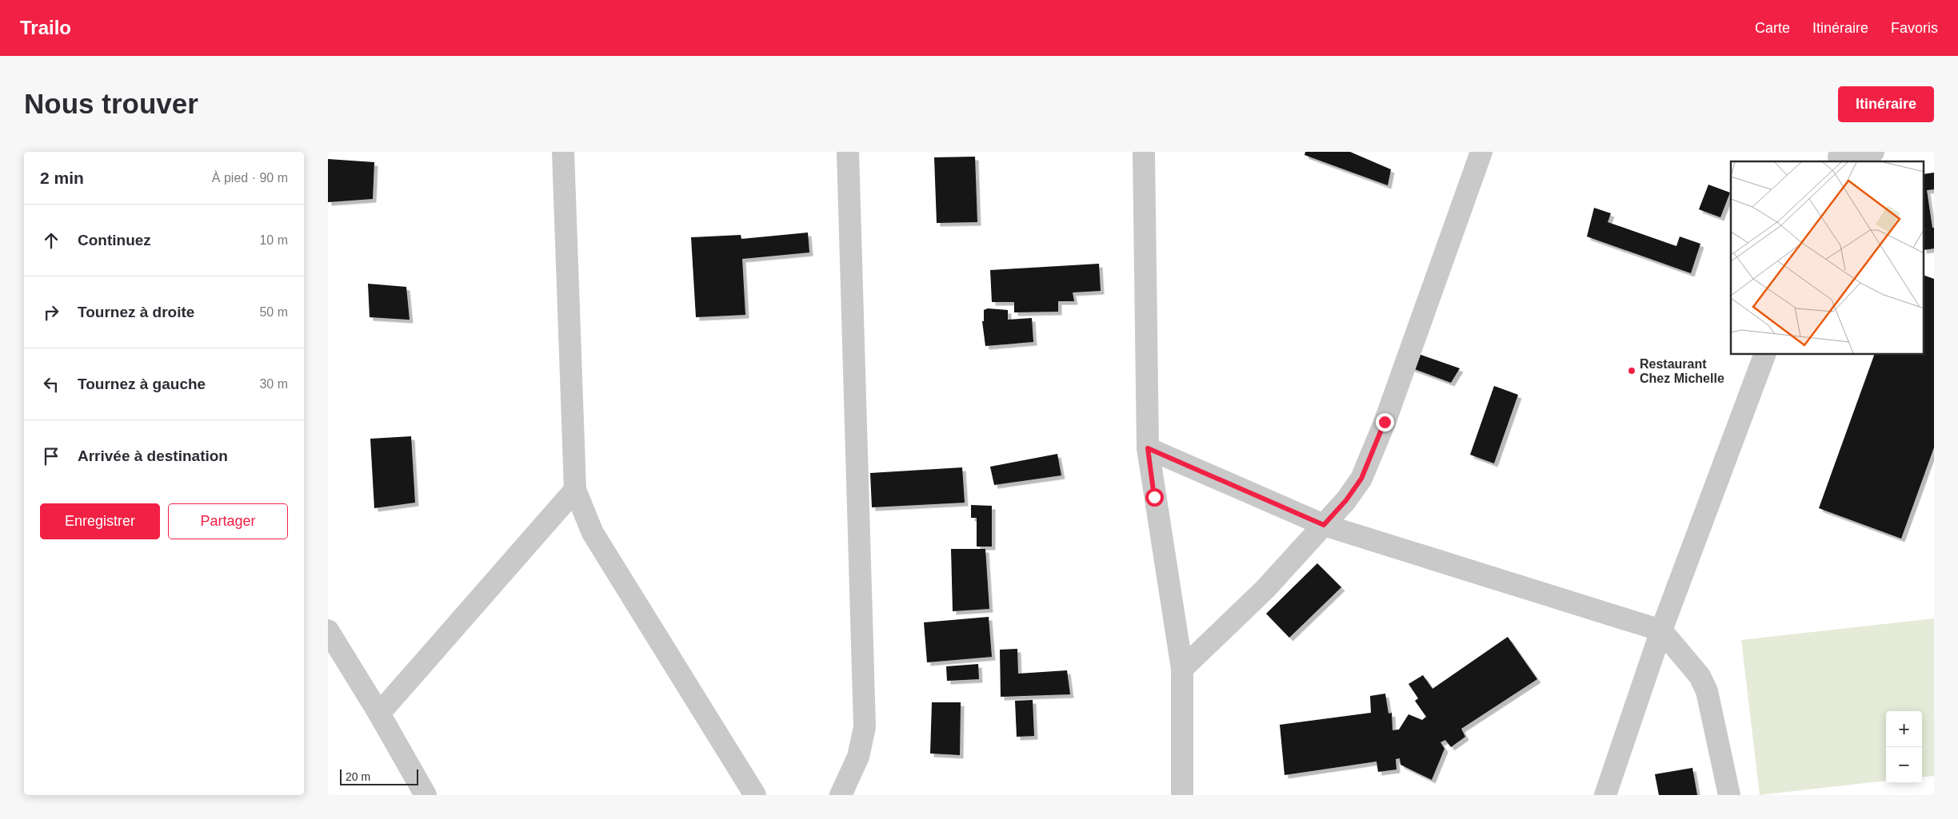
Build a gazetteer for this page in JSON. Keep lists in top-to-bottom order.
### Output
{
  "places": ["Restaurant Chez Michelle"],
  "scale_bar": "20 m",
  "page": {
    "header": "Trailo",
    "nav": ["Carte", "Itinéraire", "Favoris"],
    "buttons": [
      "Itinéraire",
      ["Enregistrer", "Partager"]
    ],
    "title": "Nous trouver",
    "heading": ["2 min", "À pied · 90 m"],
    "list": [
      ["Continuez", "10 m"],
      ["Tournez à droite", "50 m"],
      ["Tournez à gauche", "30 m"],
      "Arrivée à destination"
    ],
    "map_buttons": ["+", "−"],
    "scale": "20 m"
  }
}
